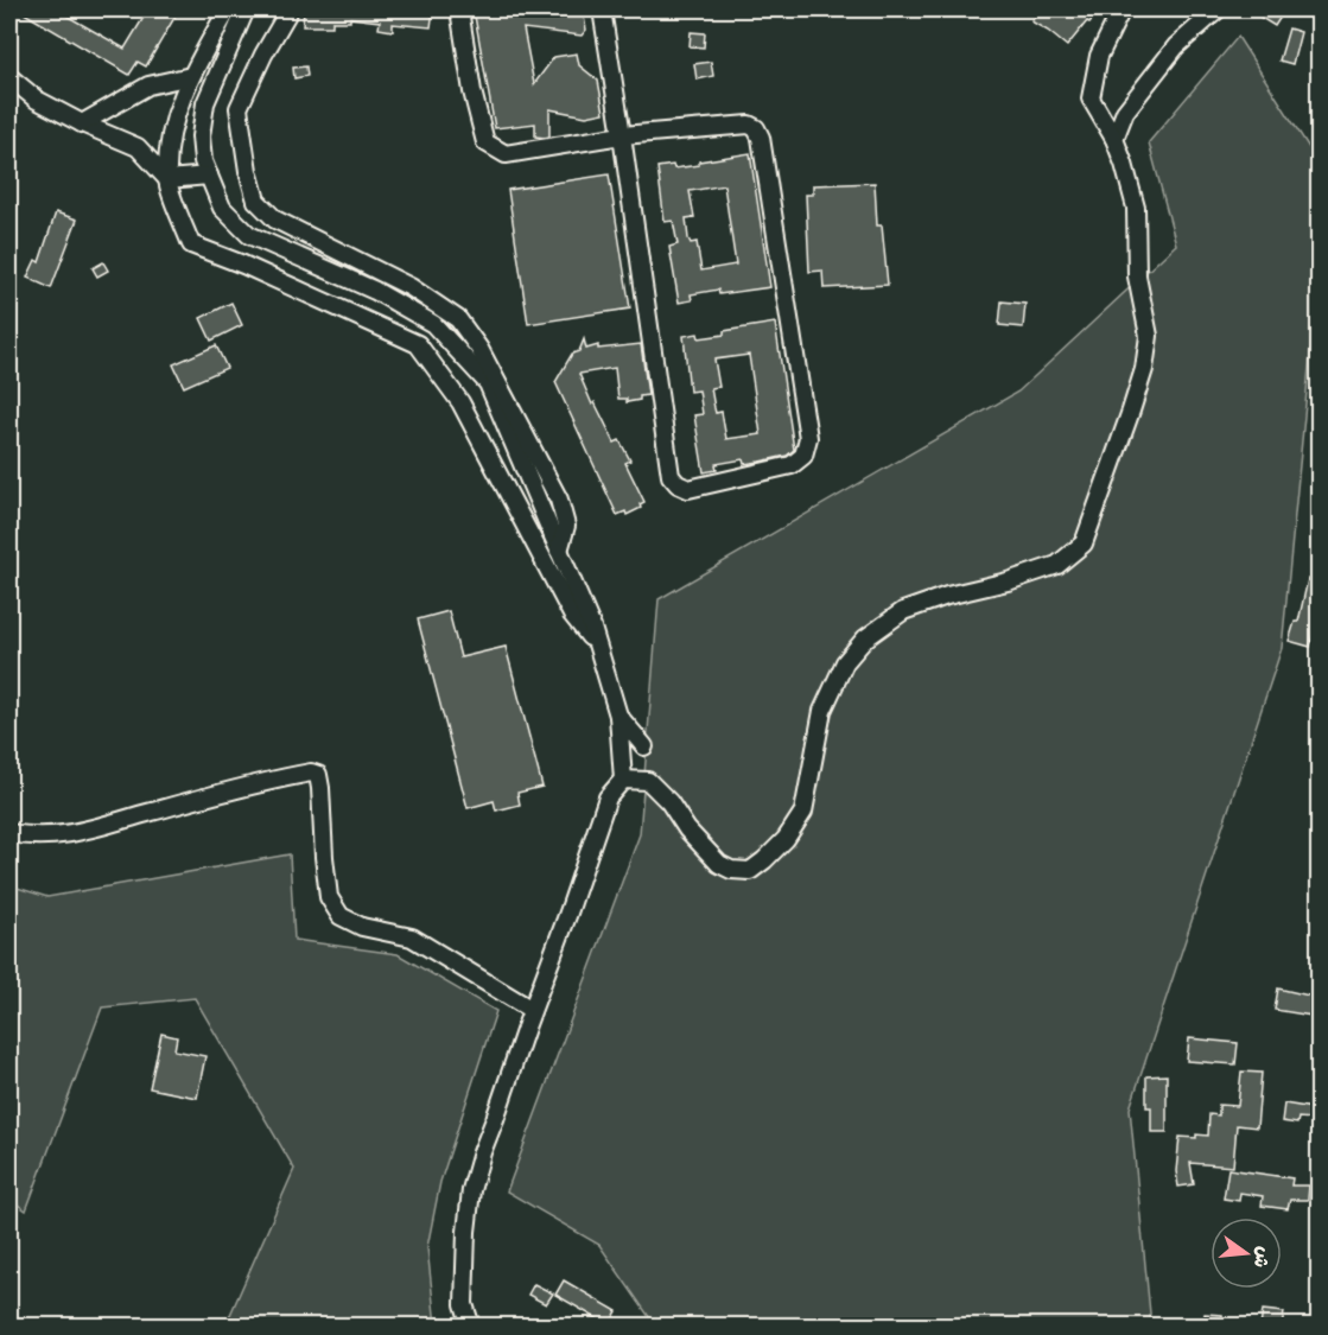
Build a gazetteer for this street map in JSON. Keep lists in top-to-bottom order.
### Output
{
  "north": "right"
}
